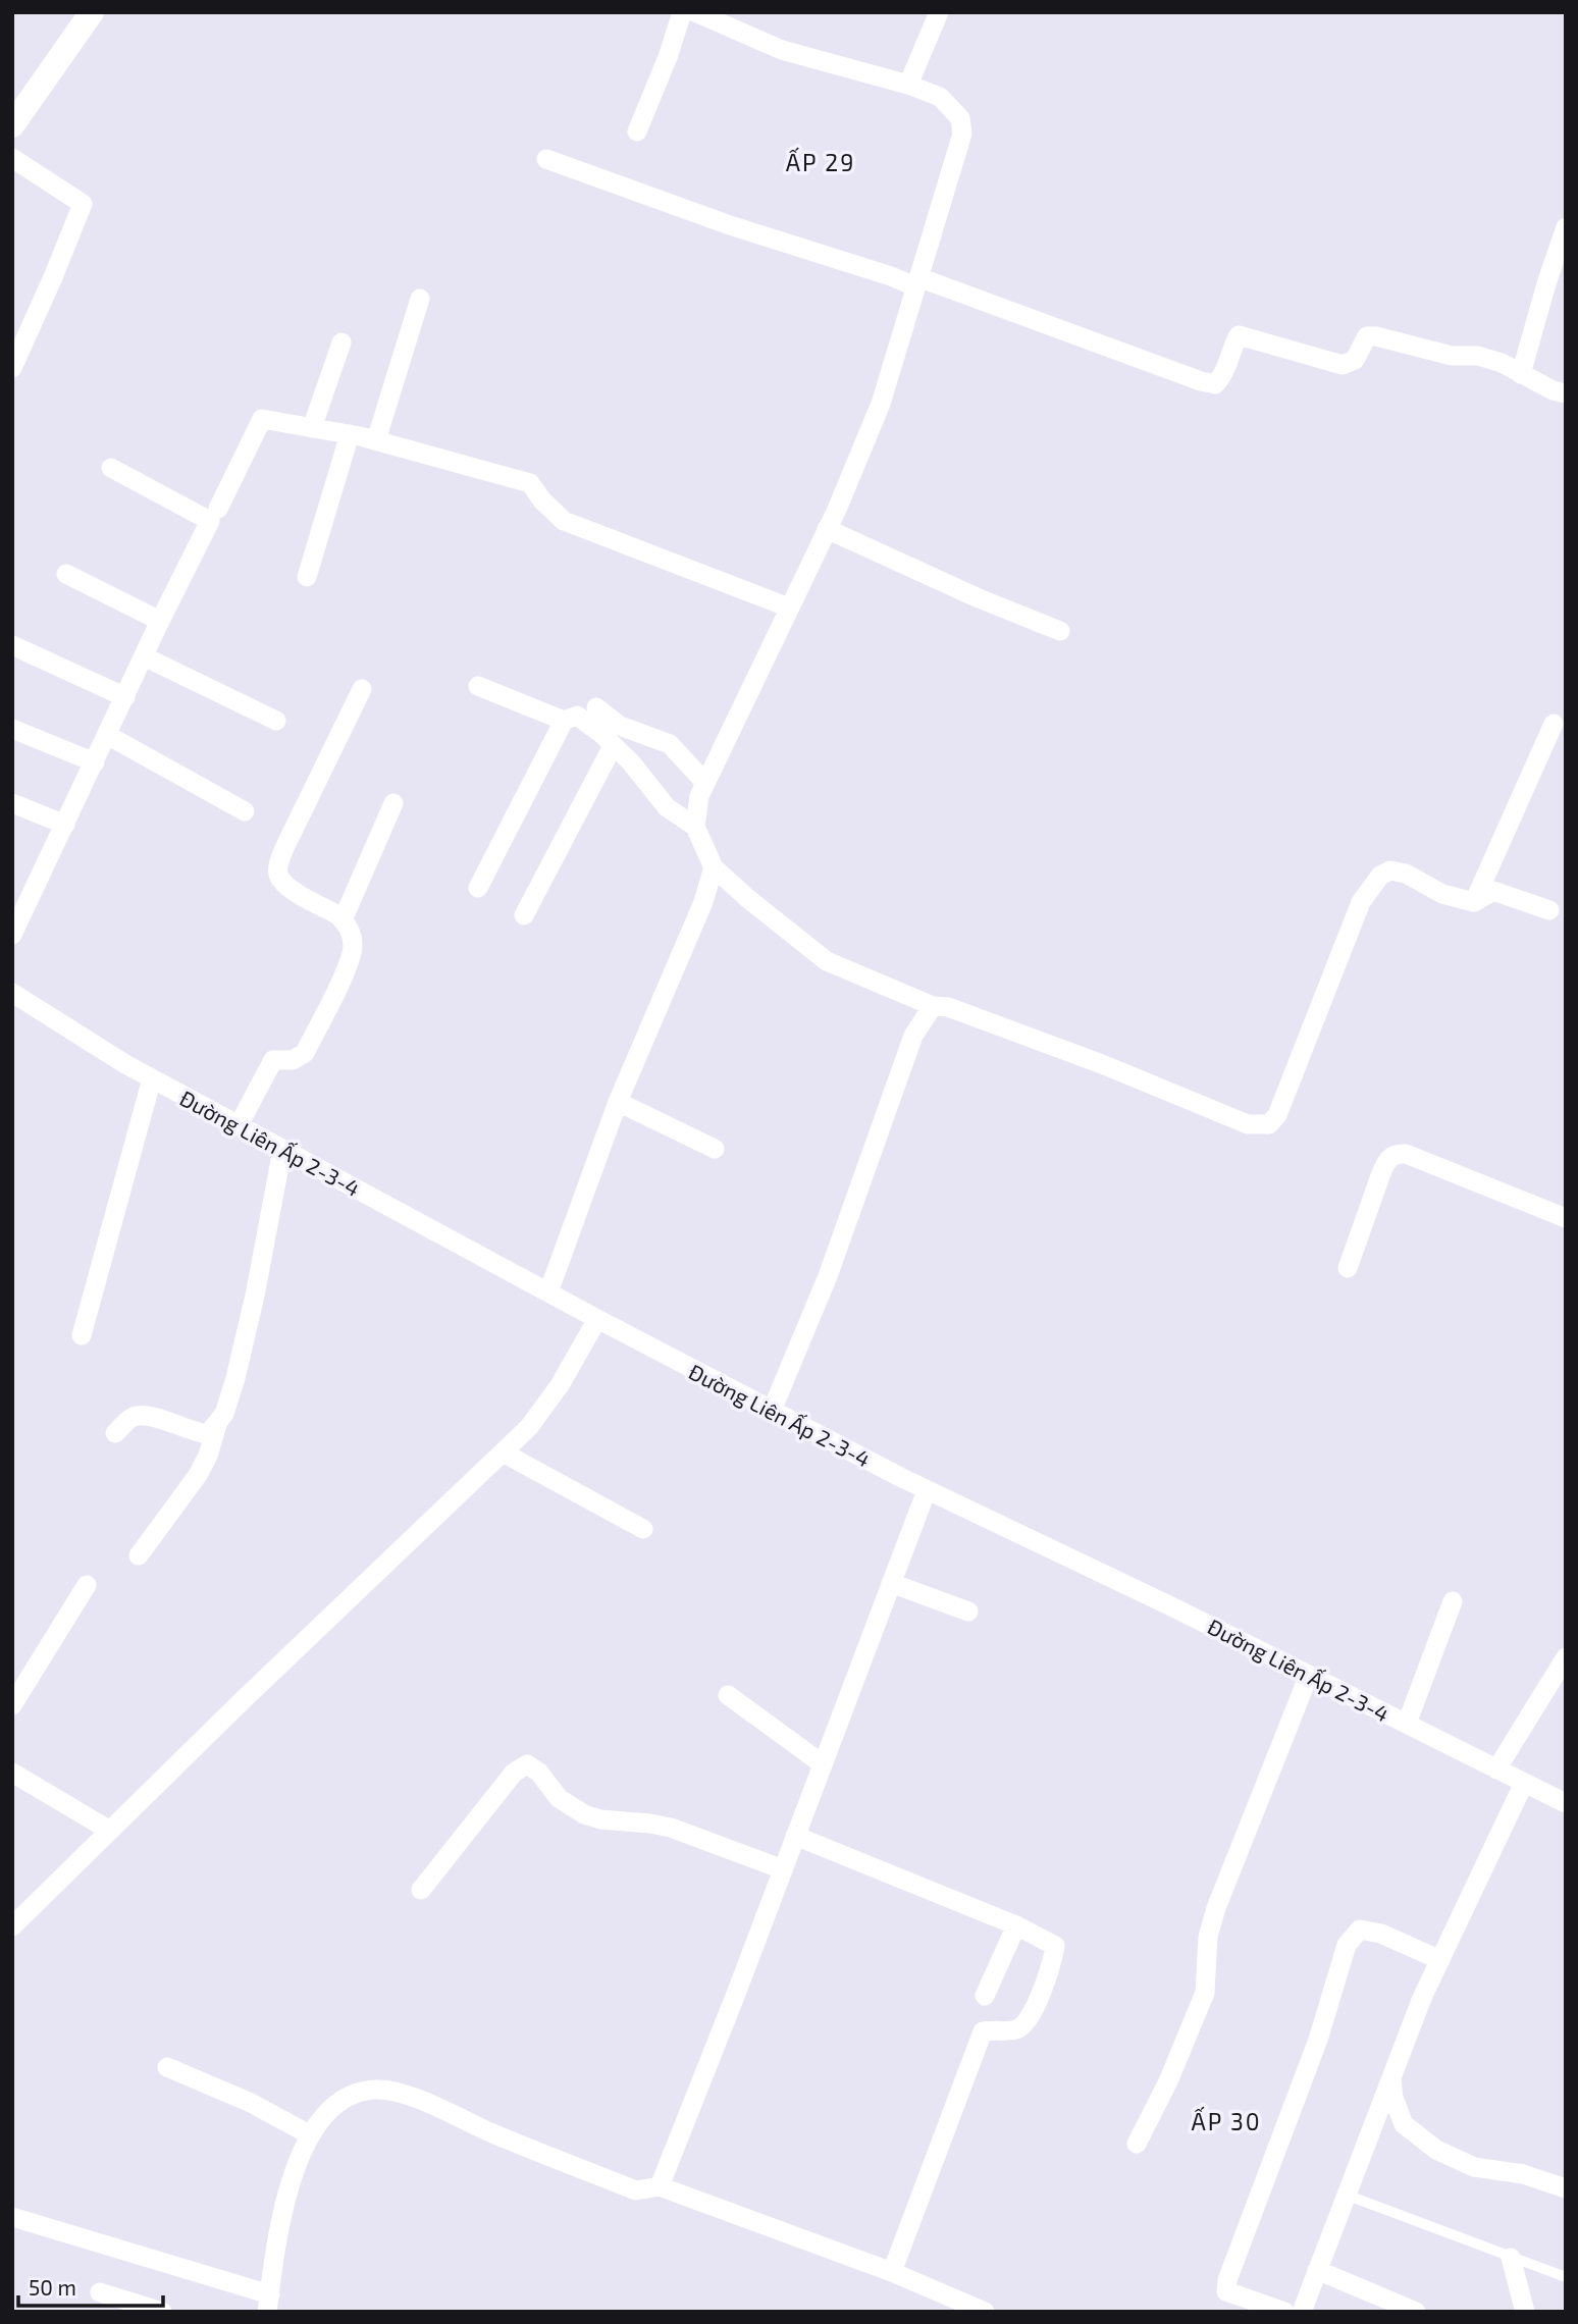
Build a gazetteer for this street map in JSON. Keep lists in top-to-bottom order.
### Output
{
  "streets": {
    "street": ["Đường Liên Ấp 2-3-4"]
  },
  "districts": ["ẤP 29", "ẤP 30"],
  "scale_bar": "50 m"
}
